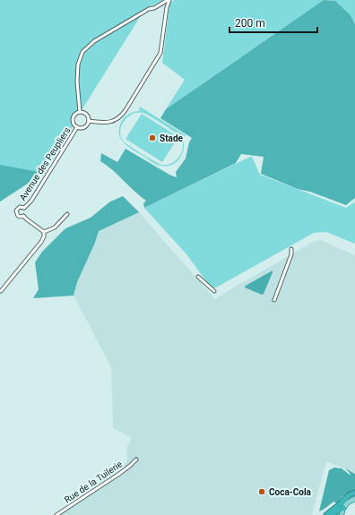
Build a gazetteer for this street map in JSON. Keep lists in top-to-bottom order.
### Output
{
  "streets": {
    "street": ["Avenue des Peupliers", "Rue de la Tuilerie"]
  },
  "places": ["Stade", "Coca-Cola"],
  "scale_bar": "200 m"
}
